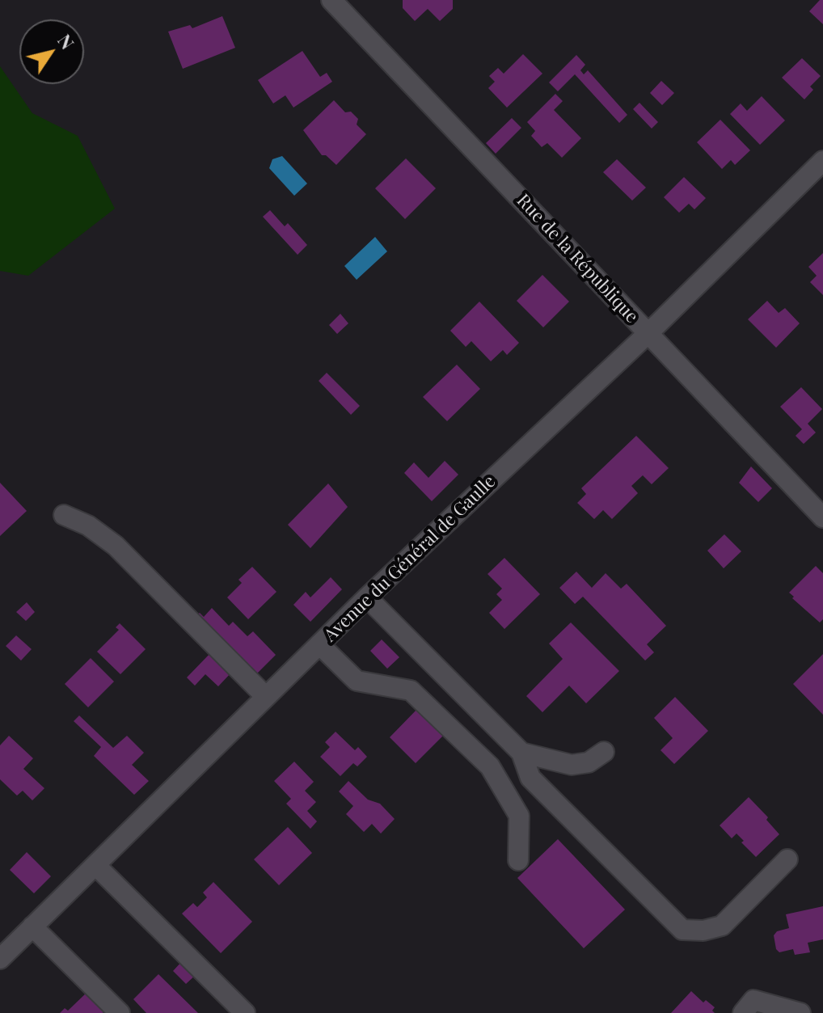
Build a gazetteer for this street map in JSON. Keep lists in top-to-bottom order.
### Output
{
  "streets": {
    "street": ["Rue de la République", "Avenue du Général de Gaulle"]
  },
  "crossings": [
    ["Rue de la République", "Avenue du Général de Gaulle"]
  ],
  "north": "top right"
}
